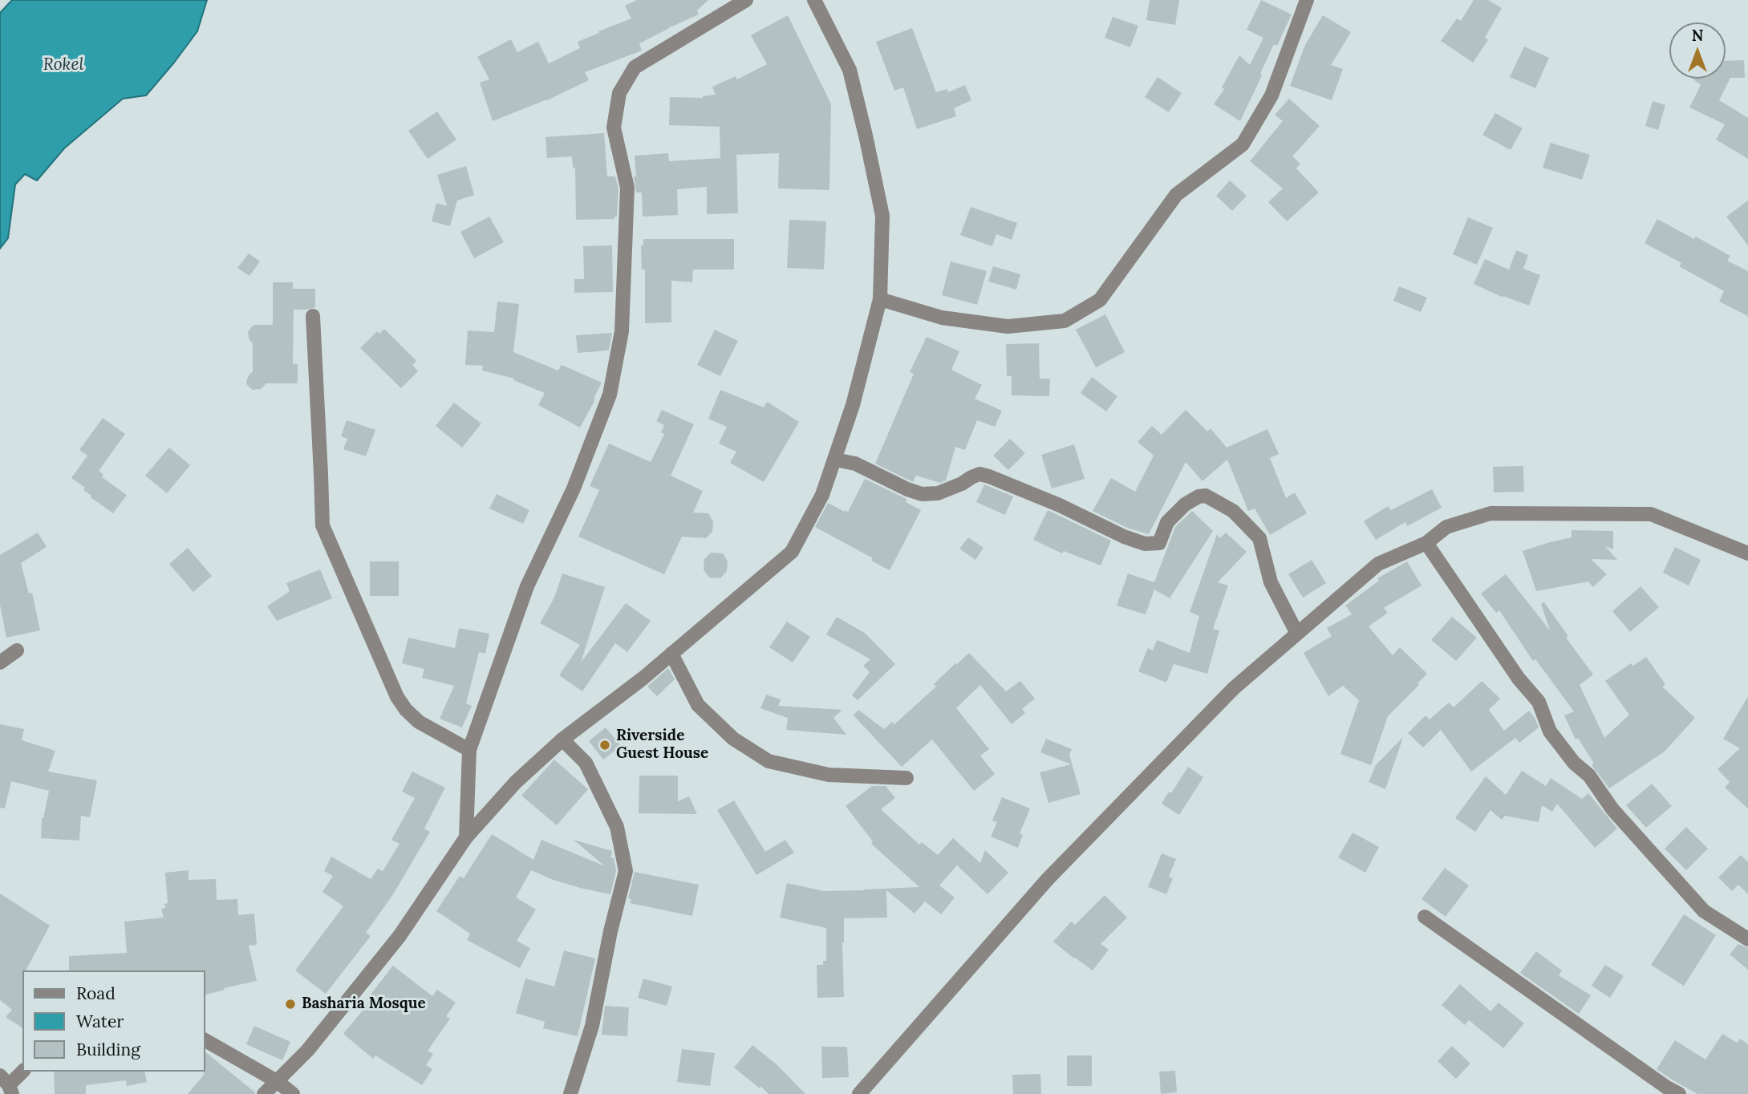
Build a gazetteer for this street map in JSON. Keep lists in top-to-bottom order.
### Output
{
  "water": ["Rokel"],
  "places": ["Riverside Guest House", "Basharia Mosque"],
  "legend": ["Road", "Water", "Building"],
  "north": "top"
}
